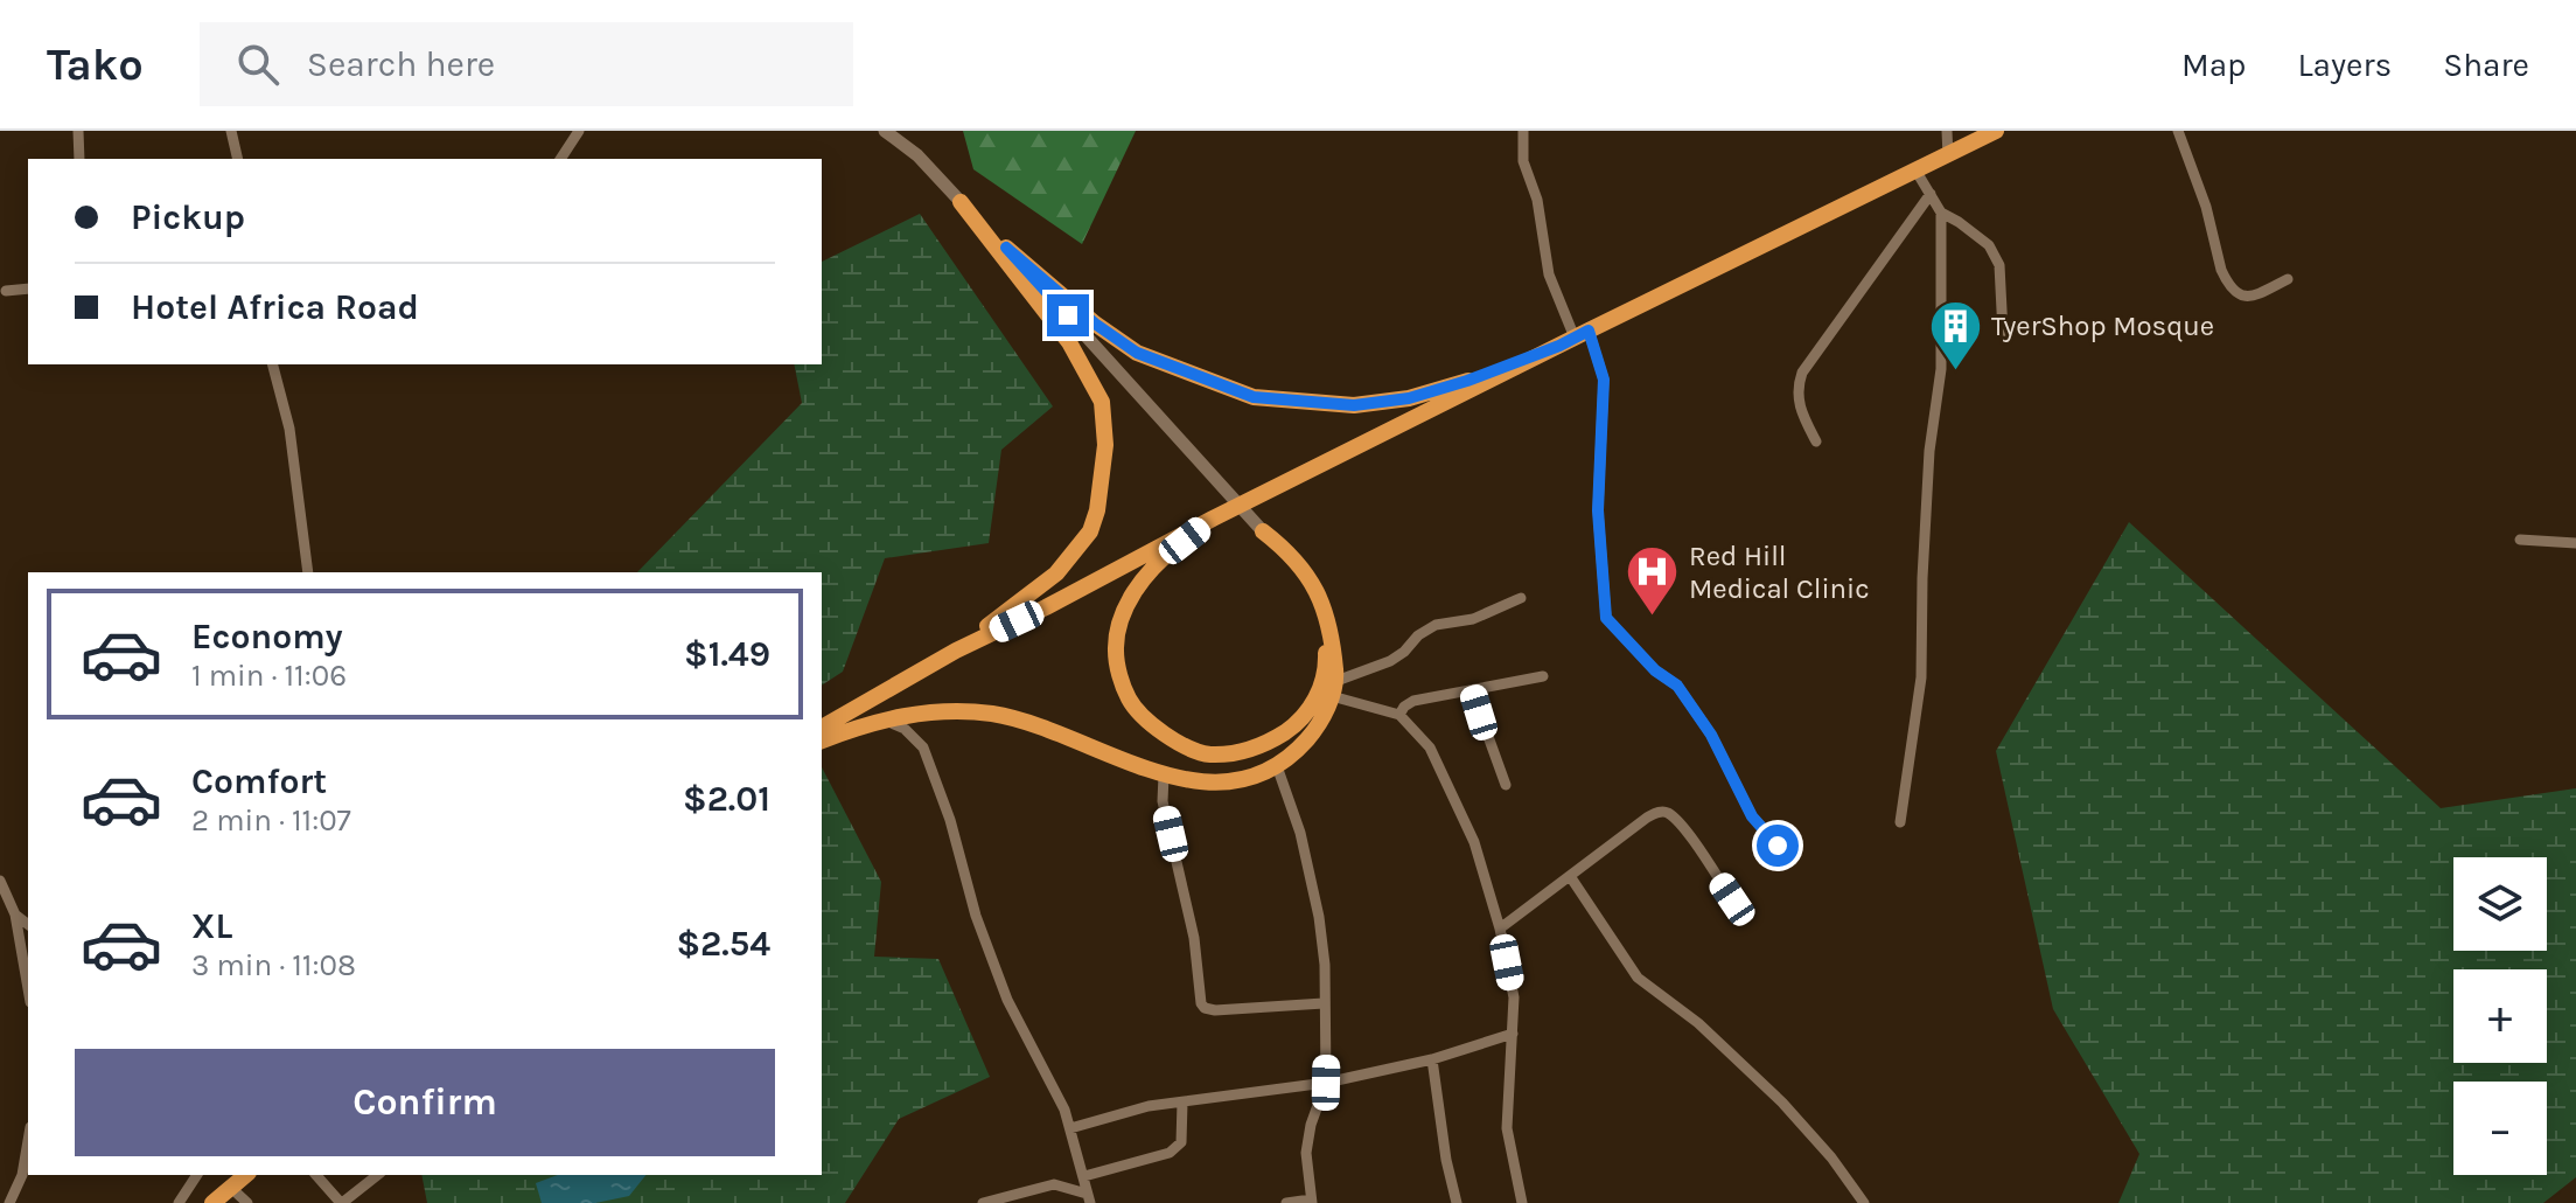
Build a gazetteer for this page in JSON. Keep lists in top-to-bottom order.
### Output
{
  "places": {
    "building": ["TyerShop Mosque"],
    "hospital": ["Red Hill Medical Clinic"]
  },
  "page": {
    "header": "Tako",
    "search": "Search here",
    "nav": ["Map", "Layers", "Share"],
    "banner": ["Pickup", "Hotel Africa Road"],
    "list": [
      {
        "name": "Economy",
        "note": "1 min · 11:06",
        "value": "$1.49"
      },
      {
        "name": "Comfort",
        "note": "2 min · 11:07",
        "value": "$2.01"
      },
      {
        "name": "XL",
        "note": "3 min · 11:08",
        "value": "$2.54"
      }
    ],
    "map_buttons": ["+", "−"],
    "buttons": "Confirm"
  }
}
